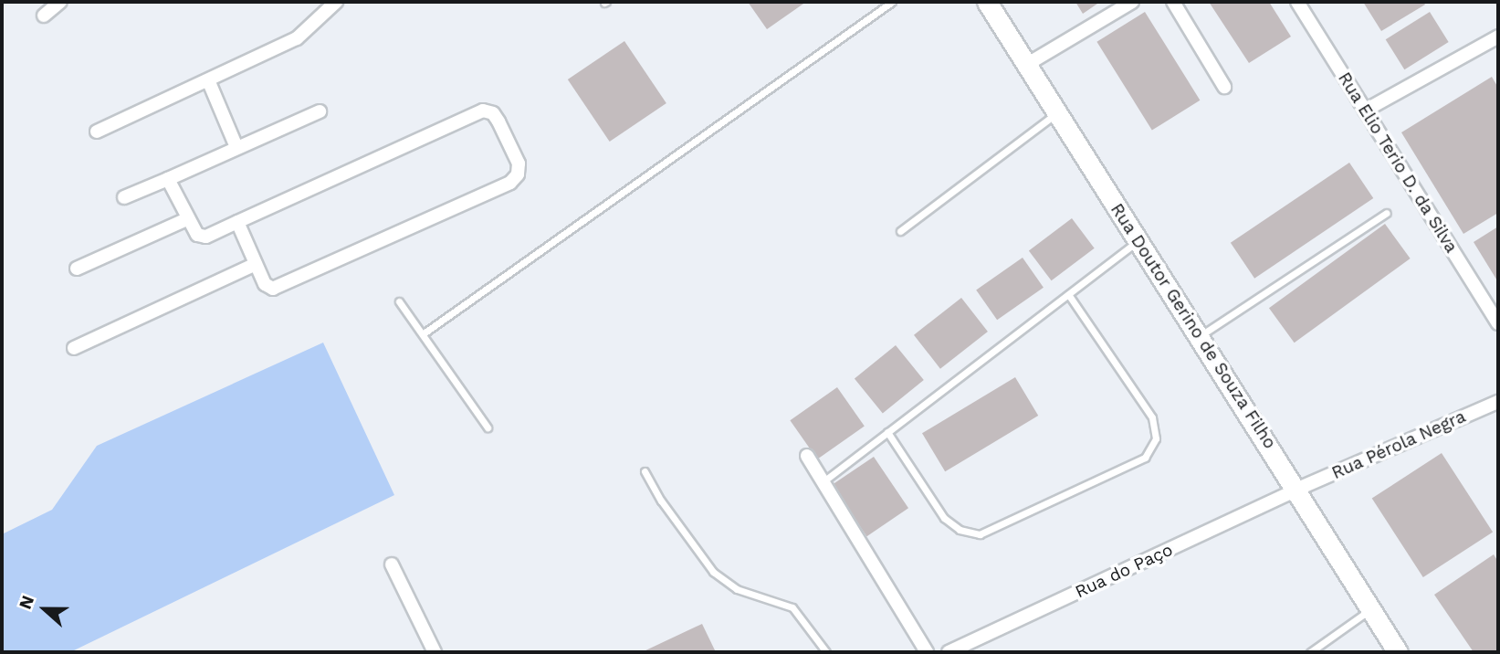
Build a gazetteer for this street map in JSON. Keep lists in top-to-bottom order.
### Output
{
  "streets": {
    "main road": ["Rua Doutor Gerino de Souza Filho"],
    "street": ["Rua Elio Terio D. da Silva", "Rua Pérola Negra", "Rua do Paço"]
  },
  "crossings": [
    ["Rua Doutor Gerino de Souza Filho", "Rua Pérola Negra"],
    ["Rua Doutor Gerino de Souza Filho", "Rua do Paço"],
    ["Rua Pérola Negra", "Rua do Paço"]
  ],
  "north": "left"
}
